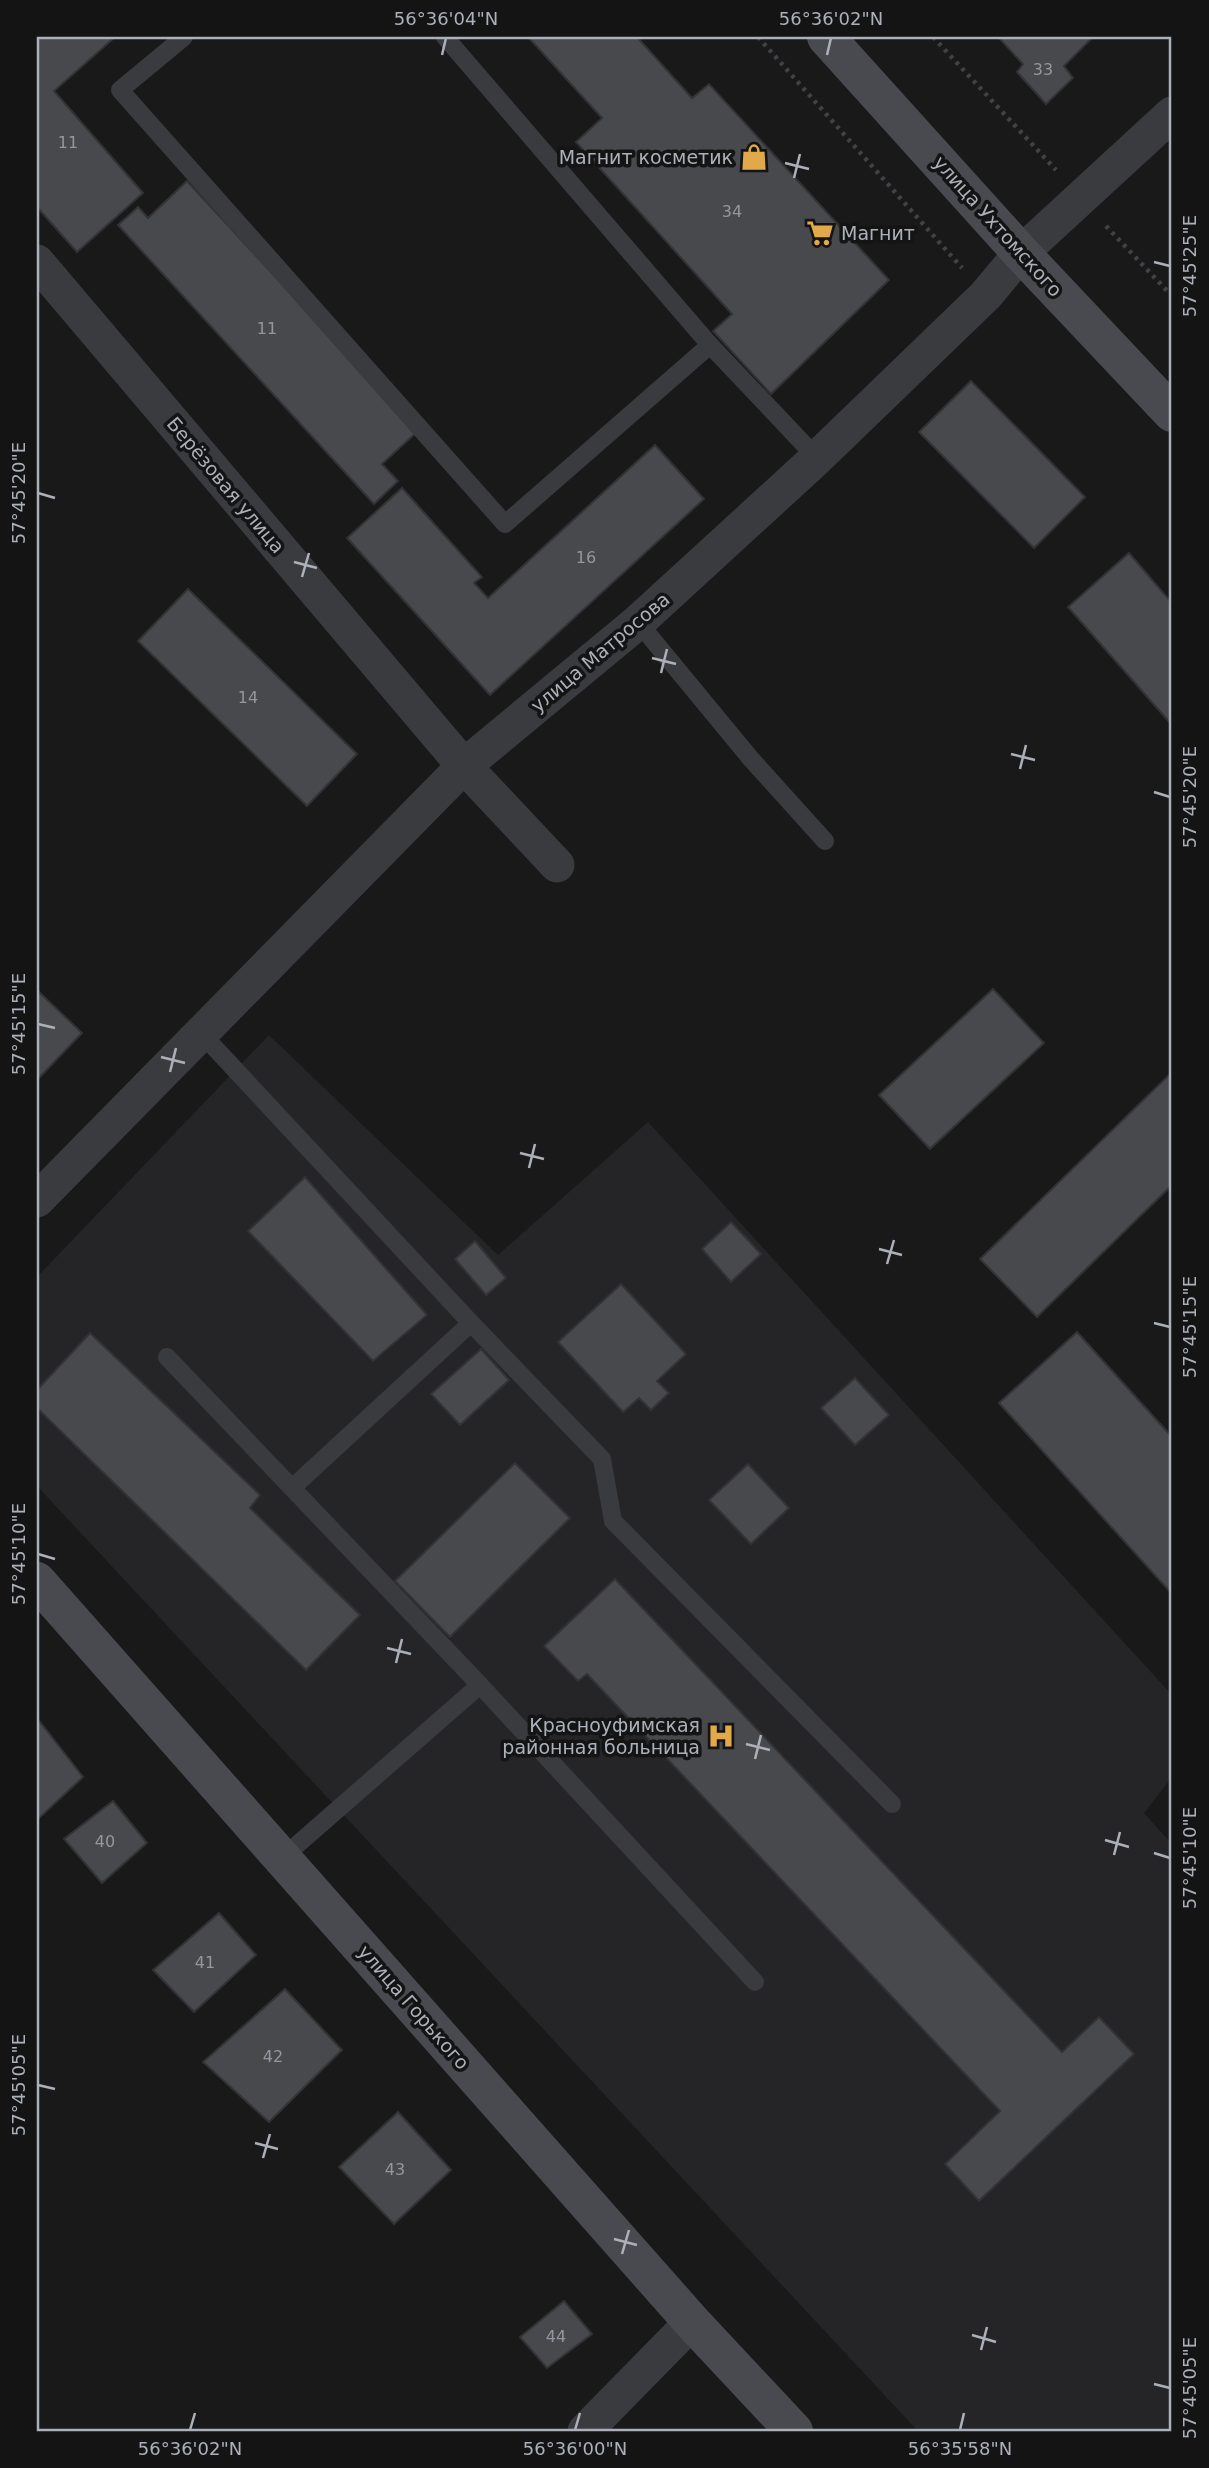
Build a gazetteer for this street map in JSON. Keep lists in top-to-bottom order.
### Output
{
  "streets": {
    "street": [
      "улица Ухтомского",
      "Берёзовая улица",
      "улица Матросова",
      "улица Горького"
    ]
  },
  "crossings": [
    ["улица Ухтомского", "улица Матросова"],
    ["Берёзовая улица", "улица Матросова"]
  ],
  "places": {
    "shop": ["Магнит косметик"],
    "supermarket": ["Магнит"],
    "hospital": ["Красноуфимская районная больница"]
  },
  "house_numbers": [
    "33",
    "11",
    "34",
    "11",
    "16",
    "14",
    "40",
    "41",
    "42",
    "43",
    "44"
  ],
  "coordinates": [
    "56°36'04\"N",
    "56°36'02\"N",
    "57°45'25\"E",
    "57°45'20\"E",
    "57°45'15\"E",
    "57°45'10\"E",
    "57°45'05\"E",
    "56°36'00\"N",
    "56°35'58\"N"
  ]
}
